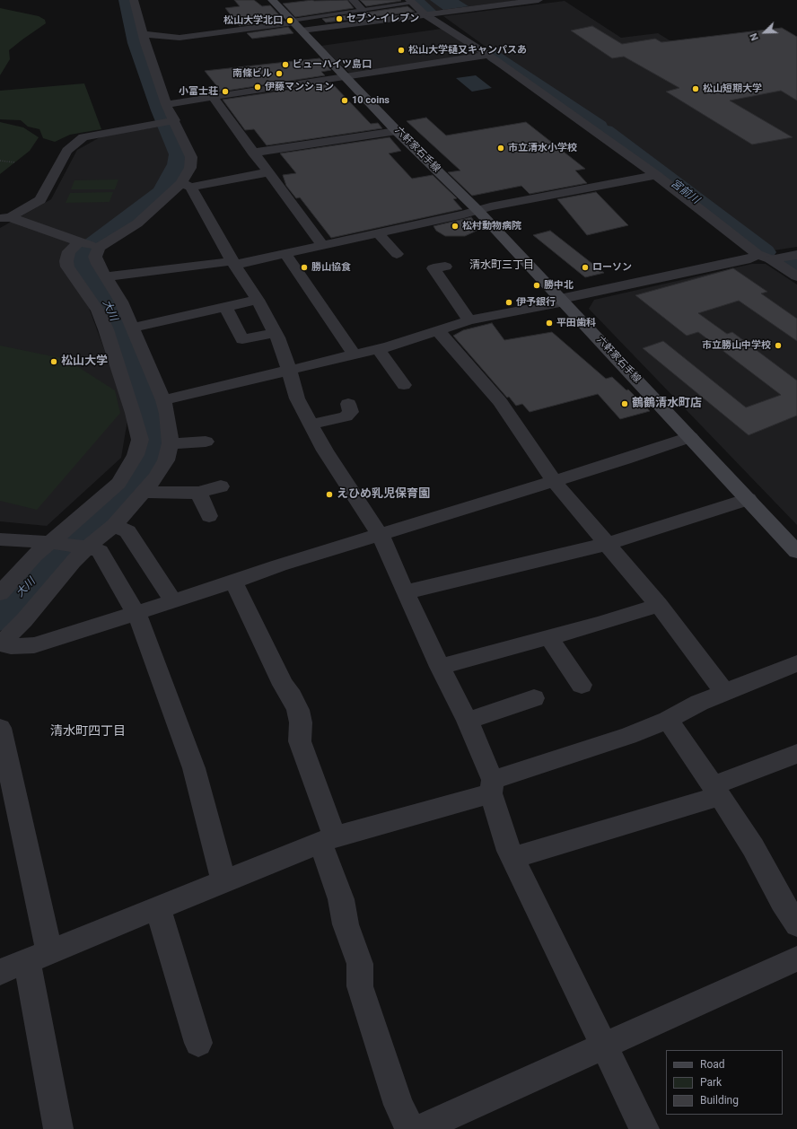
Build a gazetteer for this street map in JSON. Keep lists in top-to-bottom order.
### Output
{
  "streets": {
    "main road": ["六軒家石手線"]
  },
  "districts": ["清水町三丁目", "清水町四丁目"],
  "water": ["宮前川", "大川"],
  "places": [
    "セブン-イレブン",
    "松山大学北口",
    "松山大学樋又キャンパスあ",
    "ビューハイツ島口",
    "南條ビル",
    "伊藤マンション",
    "松山短期大学",
    "小富士荘",
    "10 coins",
    "市立清水小学校",
    "松村動物病院",
    "勝山協食",
    "ローソン",
    "勝中北",
    "伊予銀行",
    "平田歯科",
    "市立勝山中学校",
    "松山大学",
    "鶴鶴清水町店",
    "えひめ乳児保育園"
  ],
  "legend": ["Road", "Park", "Building"],
  "north": "bottom left"
}
